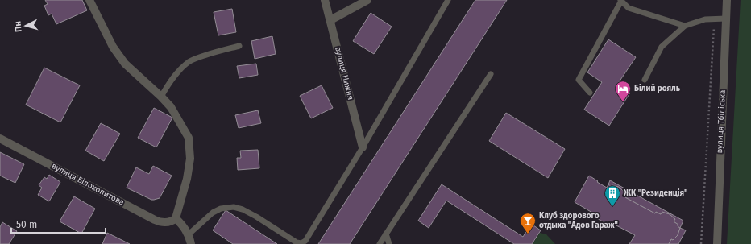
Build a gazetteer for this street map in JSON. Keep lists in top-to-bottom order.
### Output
{
  "streets": {
    "street": ["вулиця Нижня", "вулиця Тбіліська", "вулиця Білокопитова"]
  },
  "places": {
    "hotel": ["Білий рояль"],
    "building": ["ЖК \"Резиденція\""],
    "bar": ["Клуб здорового отдыха \"Адов Гараж\""]
  },
  "scale_bar": "50 m",
  "north": "left"
}
